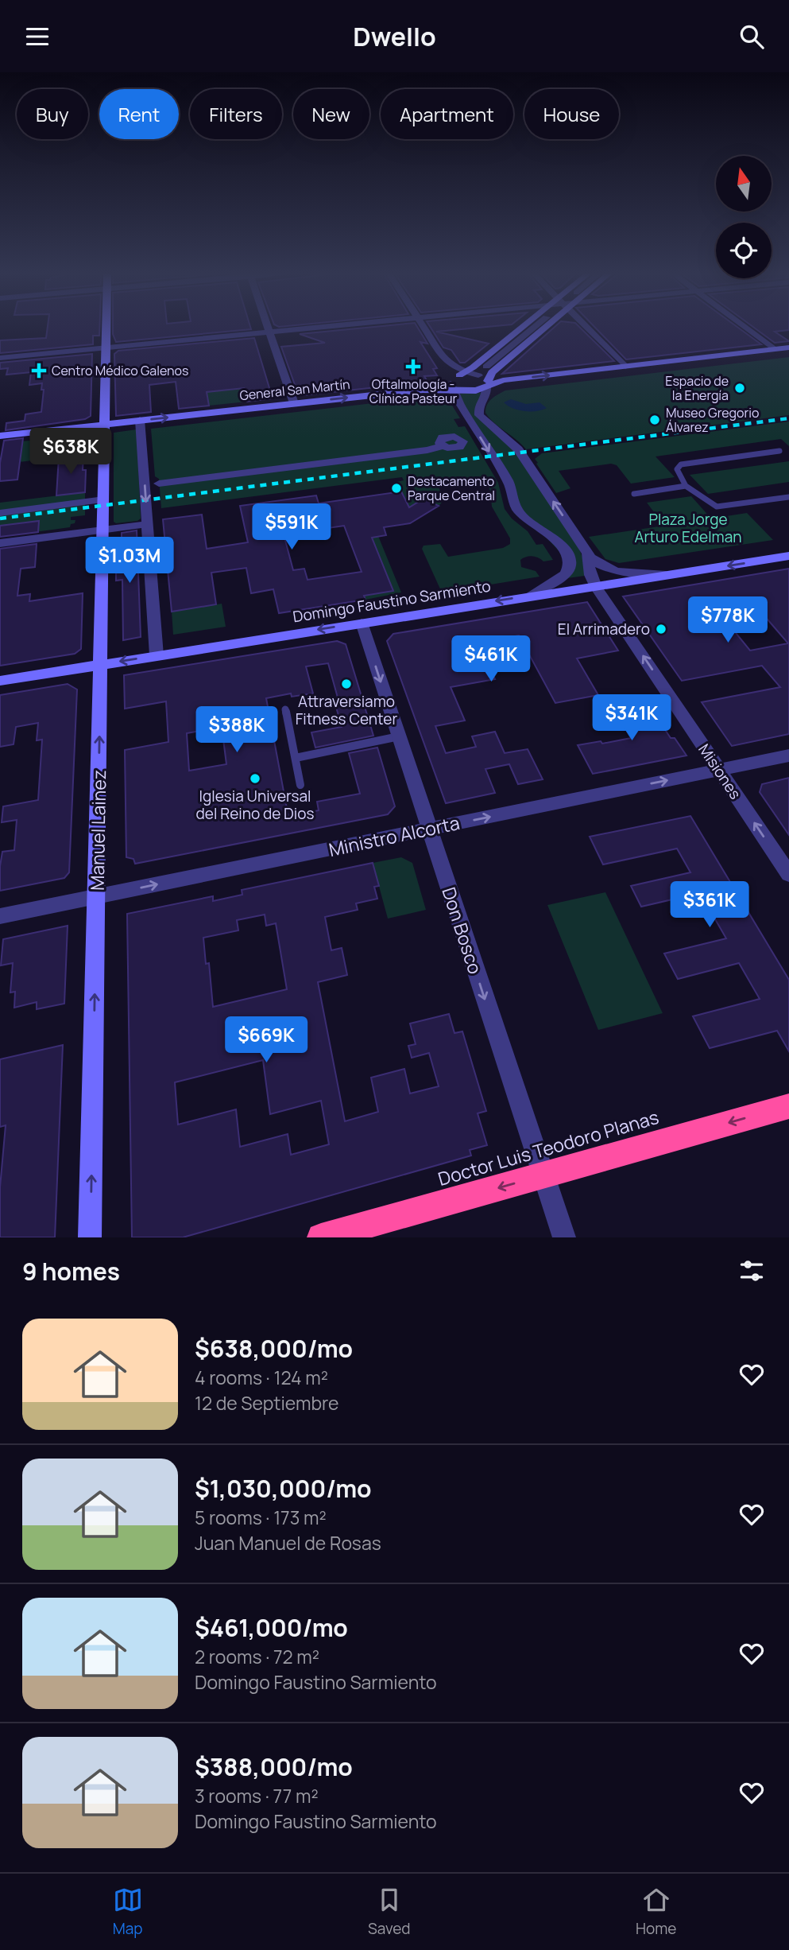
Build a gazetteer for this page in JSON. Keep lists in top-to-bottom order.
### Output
{
  "streets": {
    "highway": ["Doctor Luis Teodoro Planas"],
    "main road": ["General San Martín", "Domingo Faustino Sarmiento", "Manuel Lainez"],
    "street": ["Misiones", "Ministro Alcorta", "Don Bosco"]
  },
  "crossings": [
    ["General San Martín", "Manuel Lainez"],
    ["Domingo Faustino Sarmiento", "Misiones"],
    ["Domingo Faustino Sarmiento", "Manuel Lainez"],
    ["Domingo Faustino Sarmiento", "Don Bosco"],
    ["Misiones", "Ministro Alcorta"],
    ["Manuel Lainez", "Ministro Alcorta"],
    ["Ministro Alcorta", "Don Bosco"],
    ["Don Bosco", "Doctor Luis Teodoro Planas"]
  ],
  "one_way": [
    "General San Martín",
    "Domingo Faustino Sarmiento",
    "Misiones",
    "Manuel Lainez",
    "Ministro Alcorta",
    "Don Bosco",
    "Doctor Luis Teodoro Planas"
  ],
  "parks": ["Plaza Jorge Arturo Edelman"],
  "places": {
    "health": ["Oftalmología - Clínica Pasteur", "Centro Médico Galenos"],
    "other": [
      "Espacio de la Energía",
      "Museo Gregorio Álvarez",
      "Destacamento Parque Central",
      "El Arrimadero",
      "Attraversiamo Fitness Center",
      "Iglesia Universal del Reino de Dios"
    ]
  },
  "north": "top",
  "page": {
    "header": "Dwello",
    "chip": [
      "Buy",
      "Rent",
      "Filters",
      "New",
      "Apartment",
      "House"
    ],
    "price": [
      "$638K",
      "$591K",
      "$1.03M",
      "$778K",
      "$461K",
      "$341K",
      "$388K",
      "$361K",
      "$669K"
    ],
    "heading": "9 homes",
    "list": [
      {
        "name": "$638,000/mo",
        "note": "4 rooms · 124 m² · 12 de Septiembre"
      },
      {
        "name": "$1,030,000/mo",
        "note": "5 rooms · 173 m² · Juan Manuel de Rosas"
      },
      {
        "name": "$461,000/mo",
        "note": "2 rooms · 72 m² · Domingo Faustino Sarmiento"
      },
      {
        "name": "$388,000/mo",
        "note": "3 rooms · 77 m² · Domingo Faustino Sarmiento"
      }
    ],
    "tabs": ["Map", "Saved", "Home"]
  }
}
